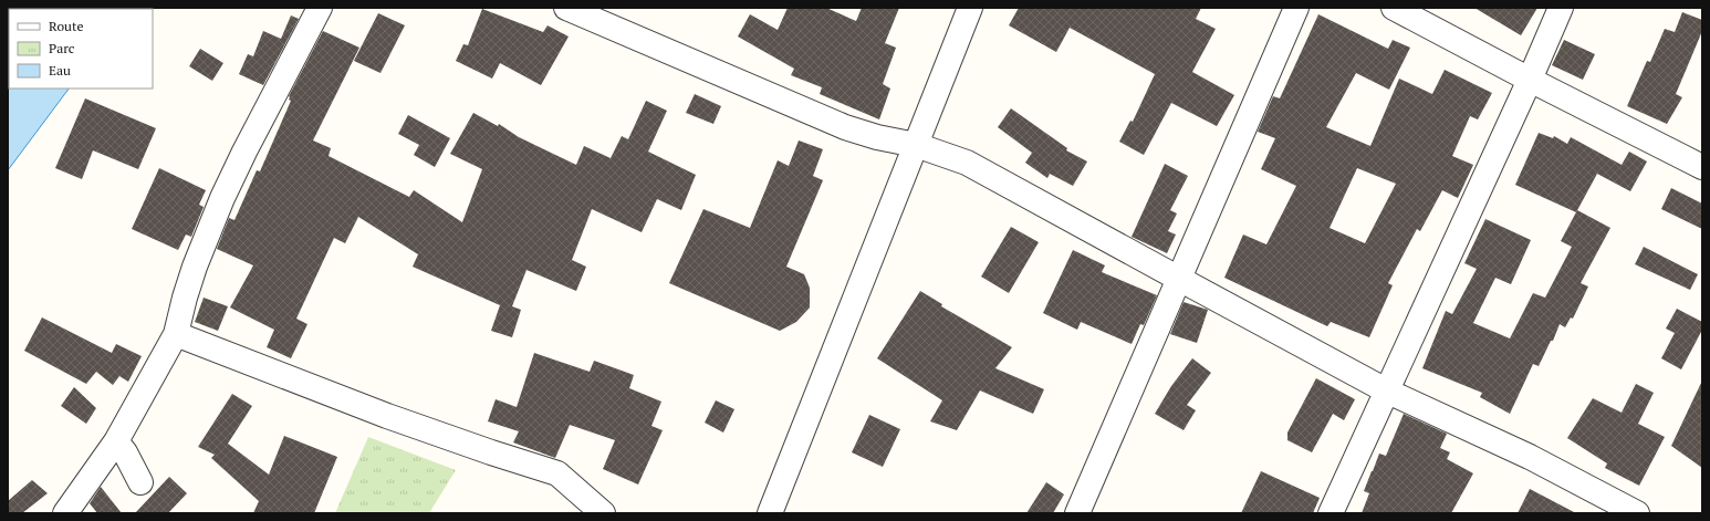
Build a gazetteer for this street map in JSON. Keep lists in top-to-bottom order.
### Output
{
  "legend": ["Route", "Parc", "Eau"]
}
